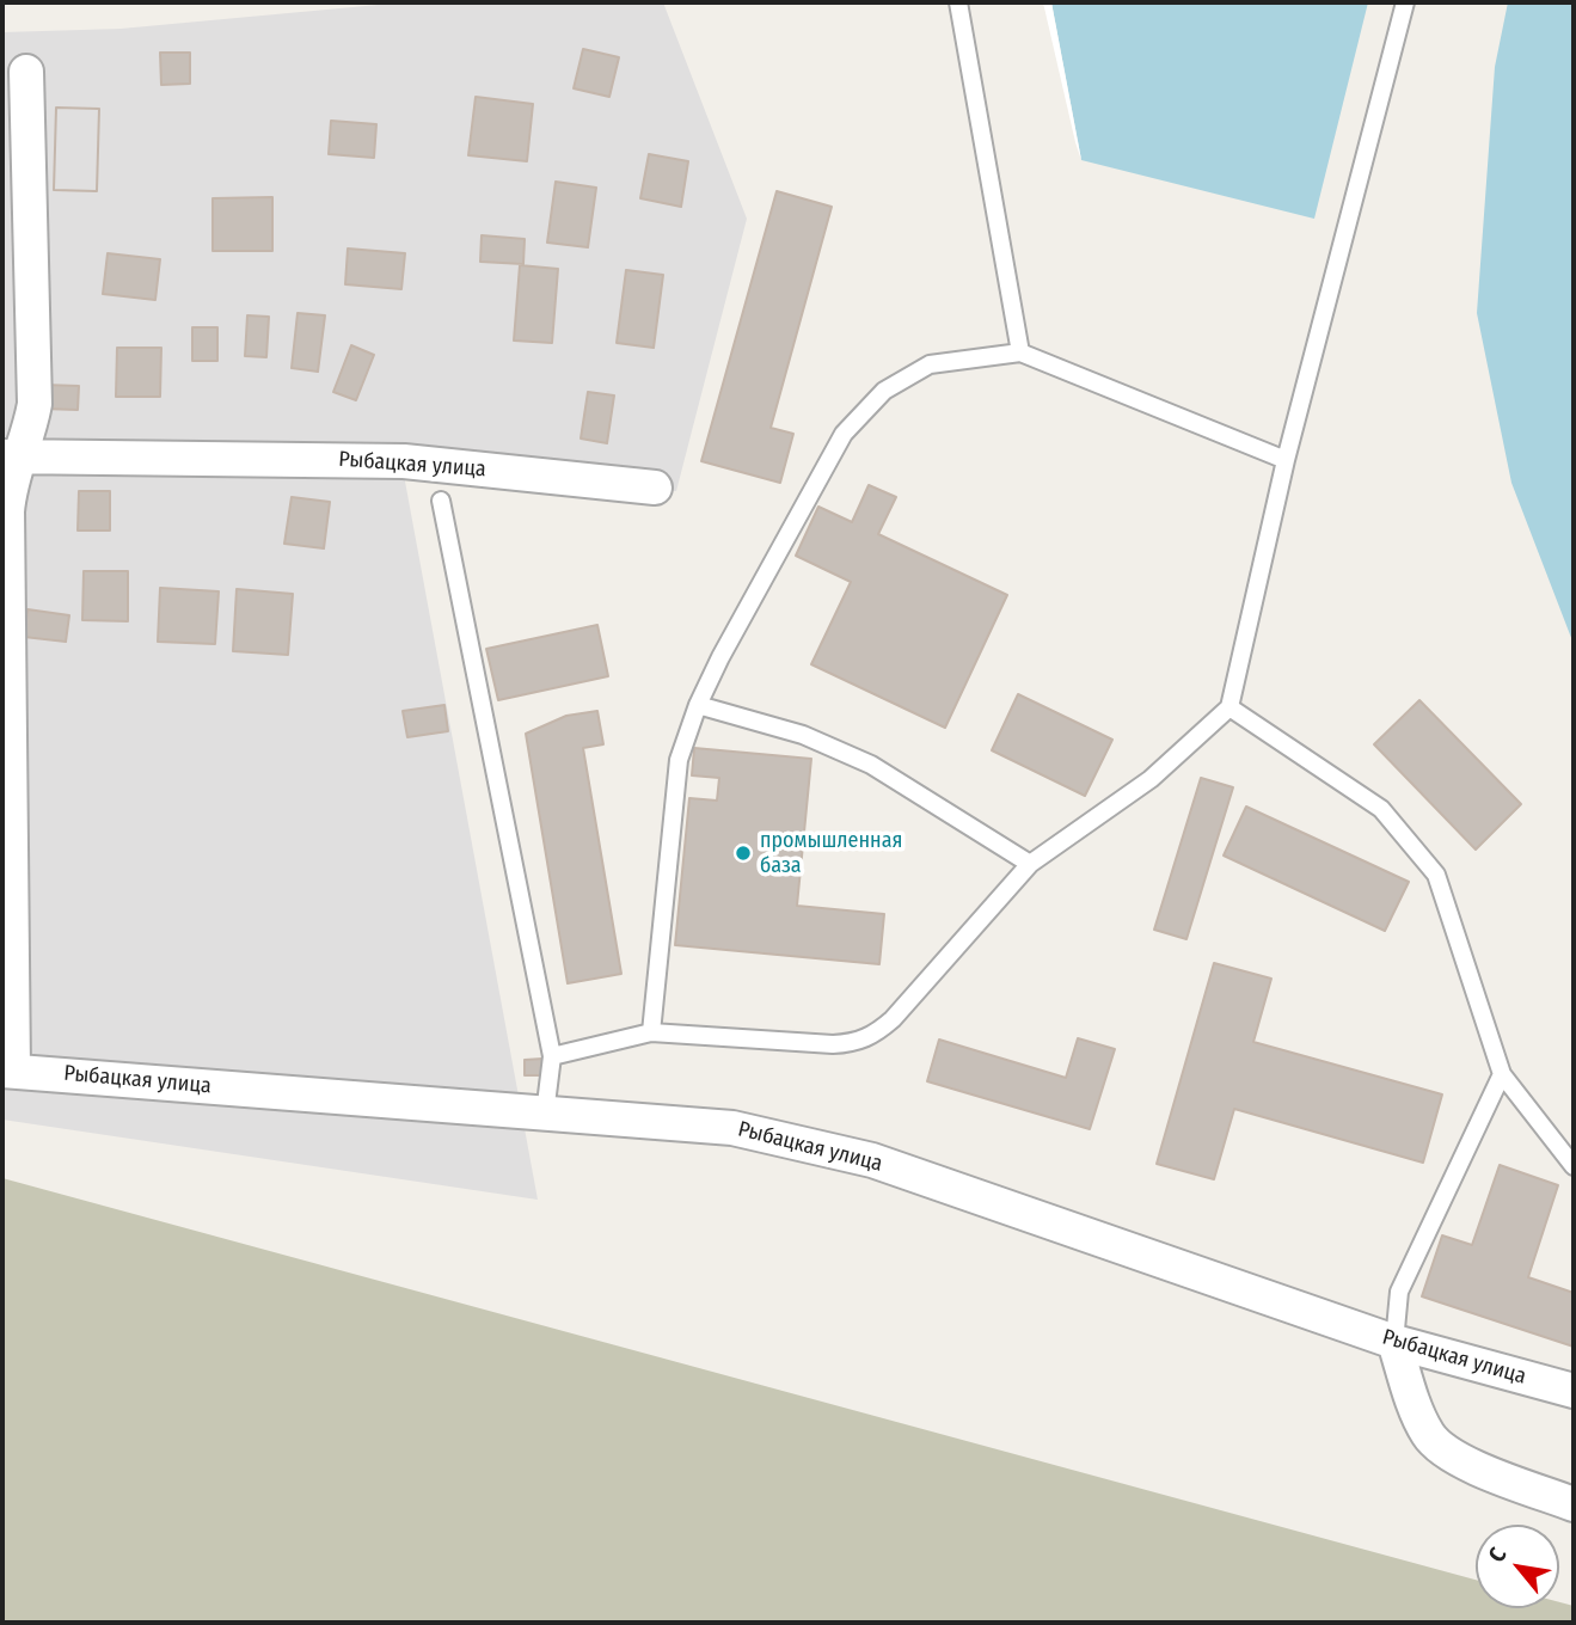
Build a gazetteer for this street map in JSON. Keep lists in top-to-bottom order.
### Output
{
  "streets": {
    "street": ["Рыбацкая улица"]
  },
  "places": ["промышленная база"],
  "north": "top left"
}
